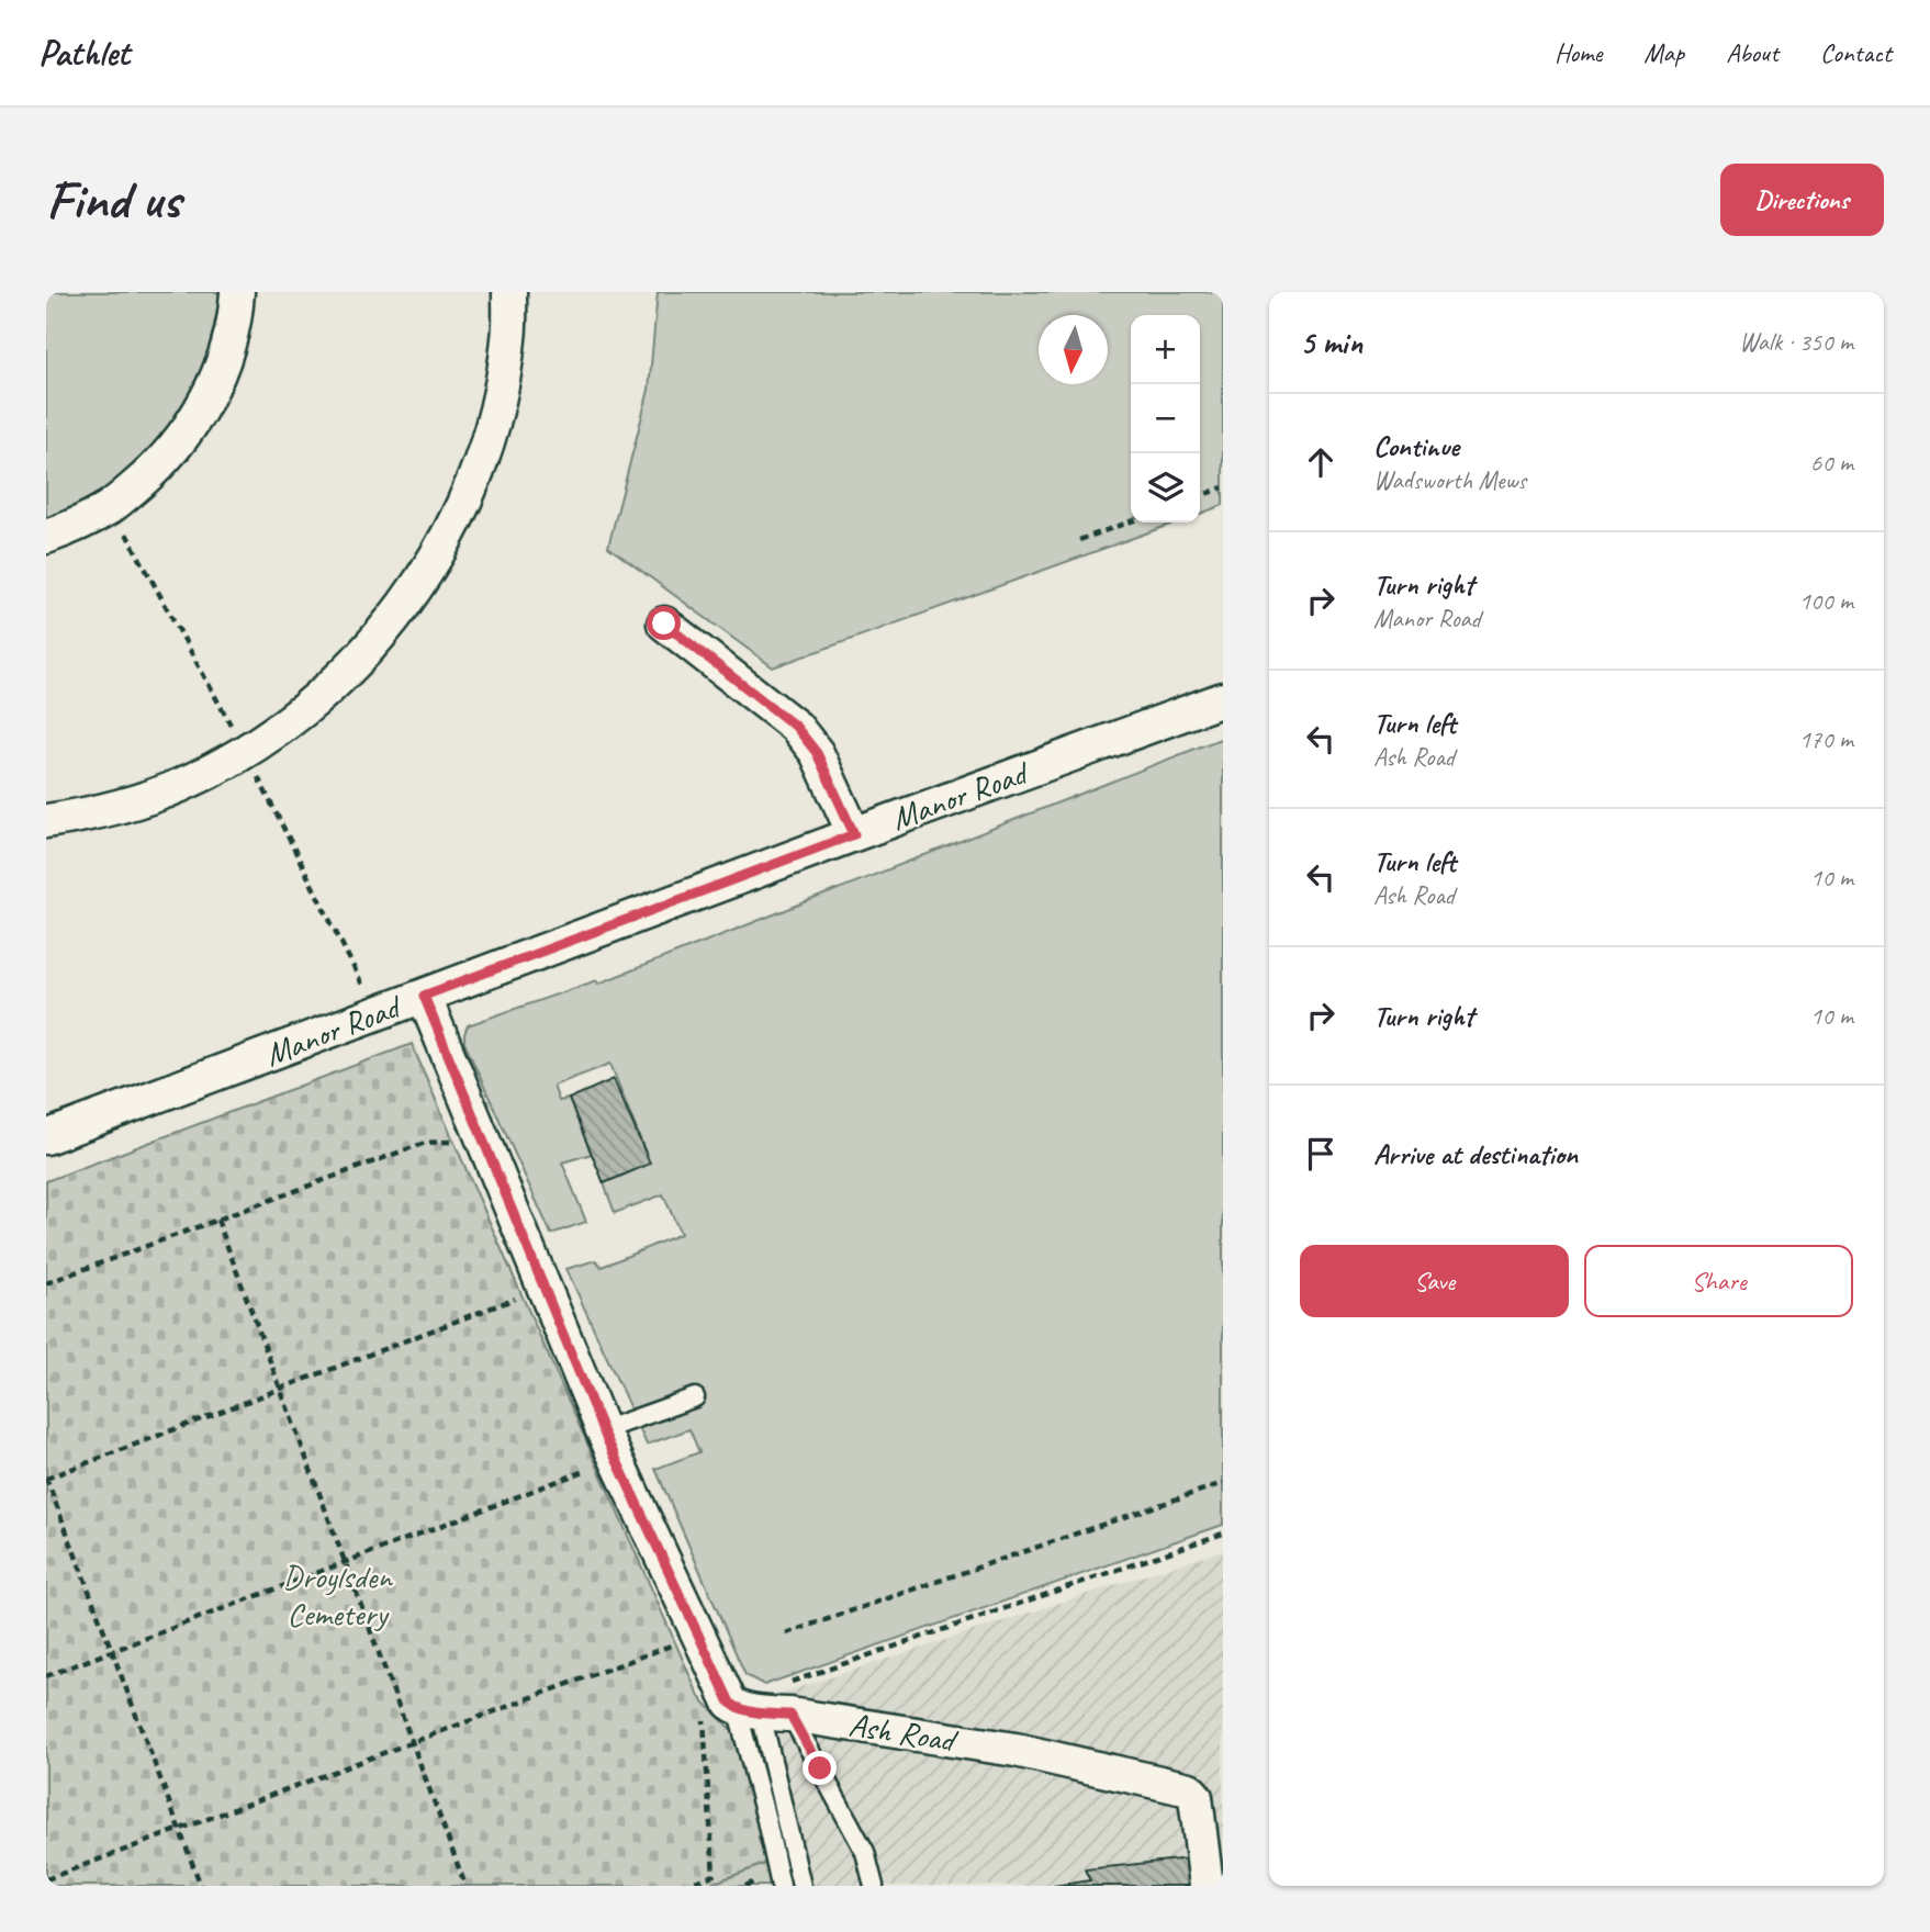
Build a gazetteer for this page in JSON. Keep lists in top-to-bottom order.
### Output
{
  "streets": {
    "street": ["Manor Road", "Ash Road"]
  },
  "parks": ["Droylsden Cemetery"],
  "north": "bottom",
  "page": {
    "header": "Pathlet",
    "nav": [
      "Home",
      "Map",
      "About",
      "Contact"
    ],
    "buttons": [
      "Directions",
      ["Save", "Share"]
    ],
    "title": "Find us",
    "heading": ["5 min", "Walk · 350 m"],
    "map_buttons": ["+", "−"],
    "list": [
      ["Continue", "Wadsworth Mews", "60 m"],
      ["Turn right", "Manor Road", "100 m"],
      ["Turn left", "Ash Road", "170 m"],
      ["Turn left", "Ash Road", "10 m"],
      ["Turn right", "10 m"],
      "Arrive at destination"
    ]
  }
}
